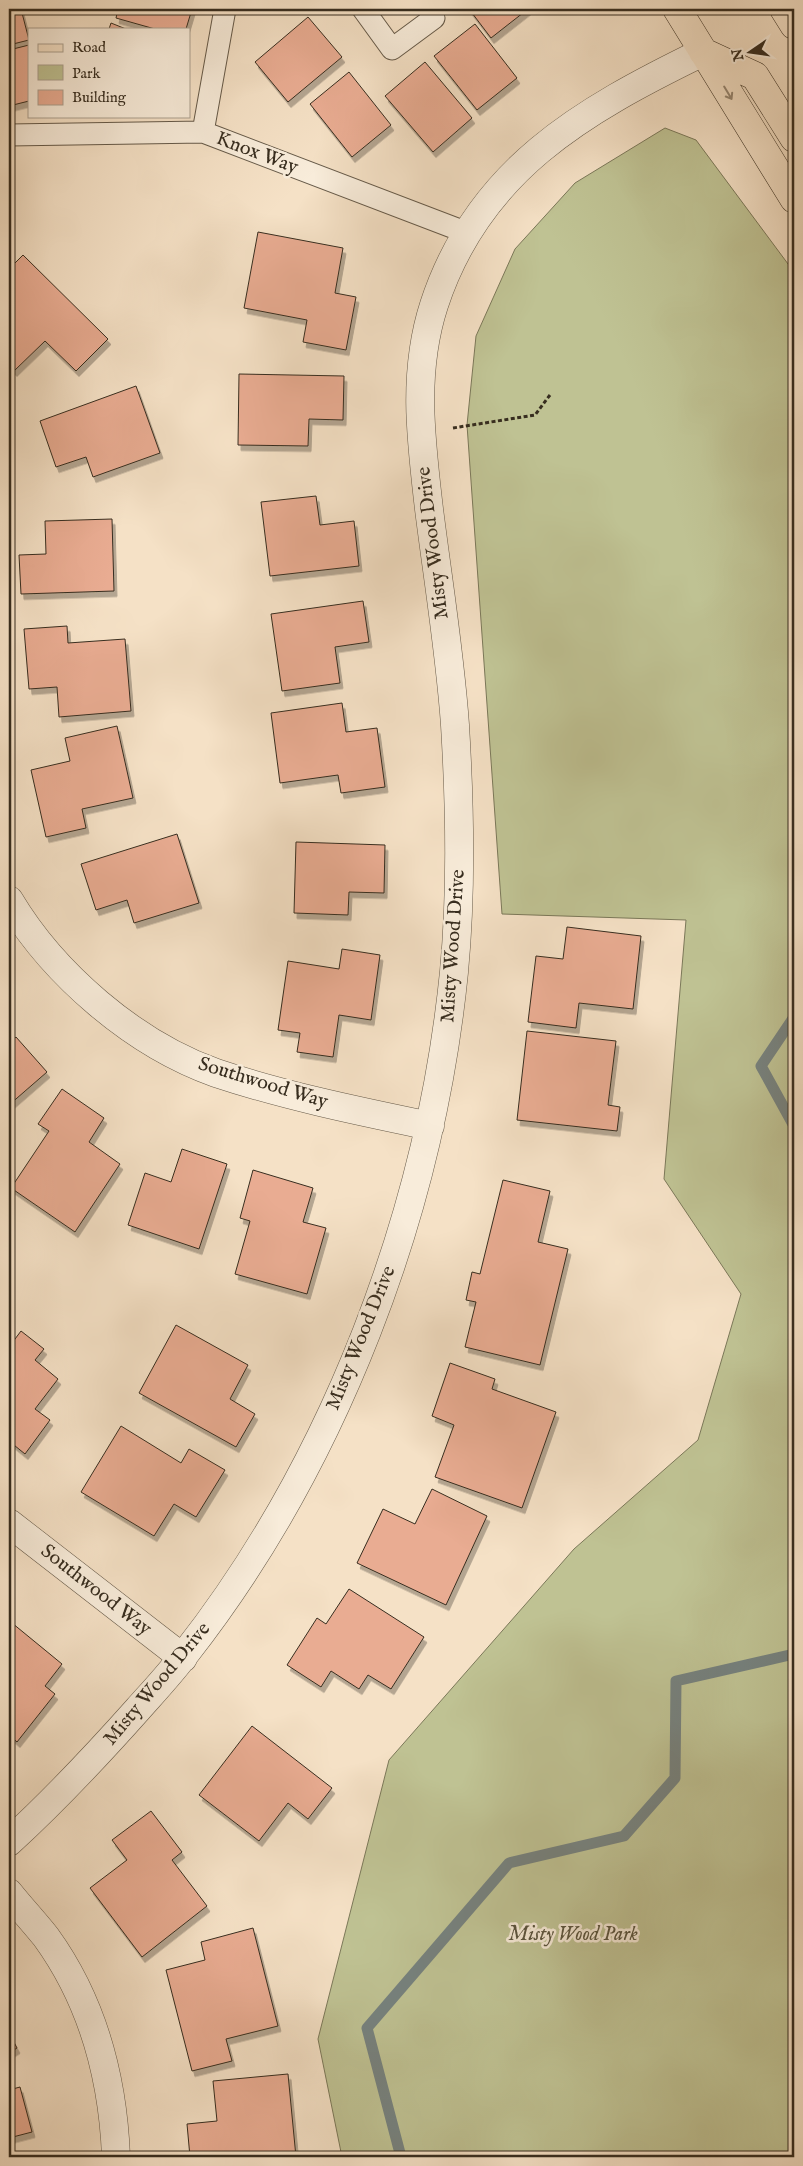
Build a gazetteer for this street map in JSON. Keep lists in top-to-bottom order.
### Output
{
  "streets": {
    "street": ["Misty Wood Drive", "Southwood Way"],
    "lane": ["Knox Way"]
  },
  "crossings": [
    ["Knox Way", "Misty Wood Drive"],
    ["Misty Wood Drive", "Southwood Way"]
  ],
  "parks": ["Misty Wood Park"],
  "legend": ["Road", "Park", "Building"],
  "north": "left"
}
